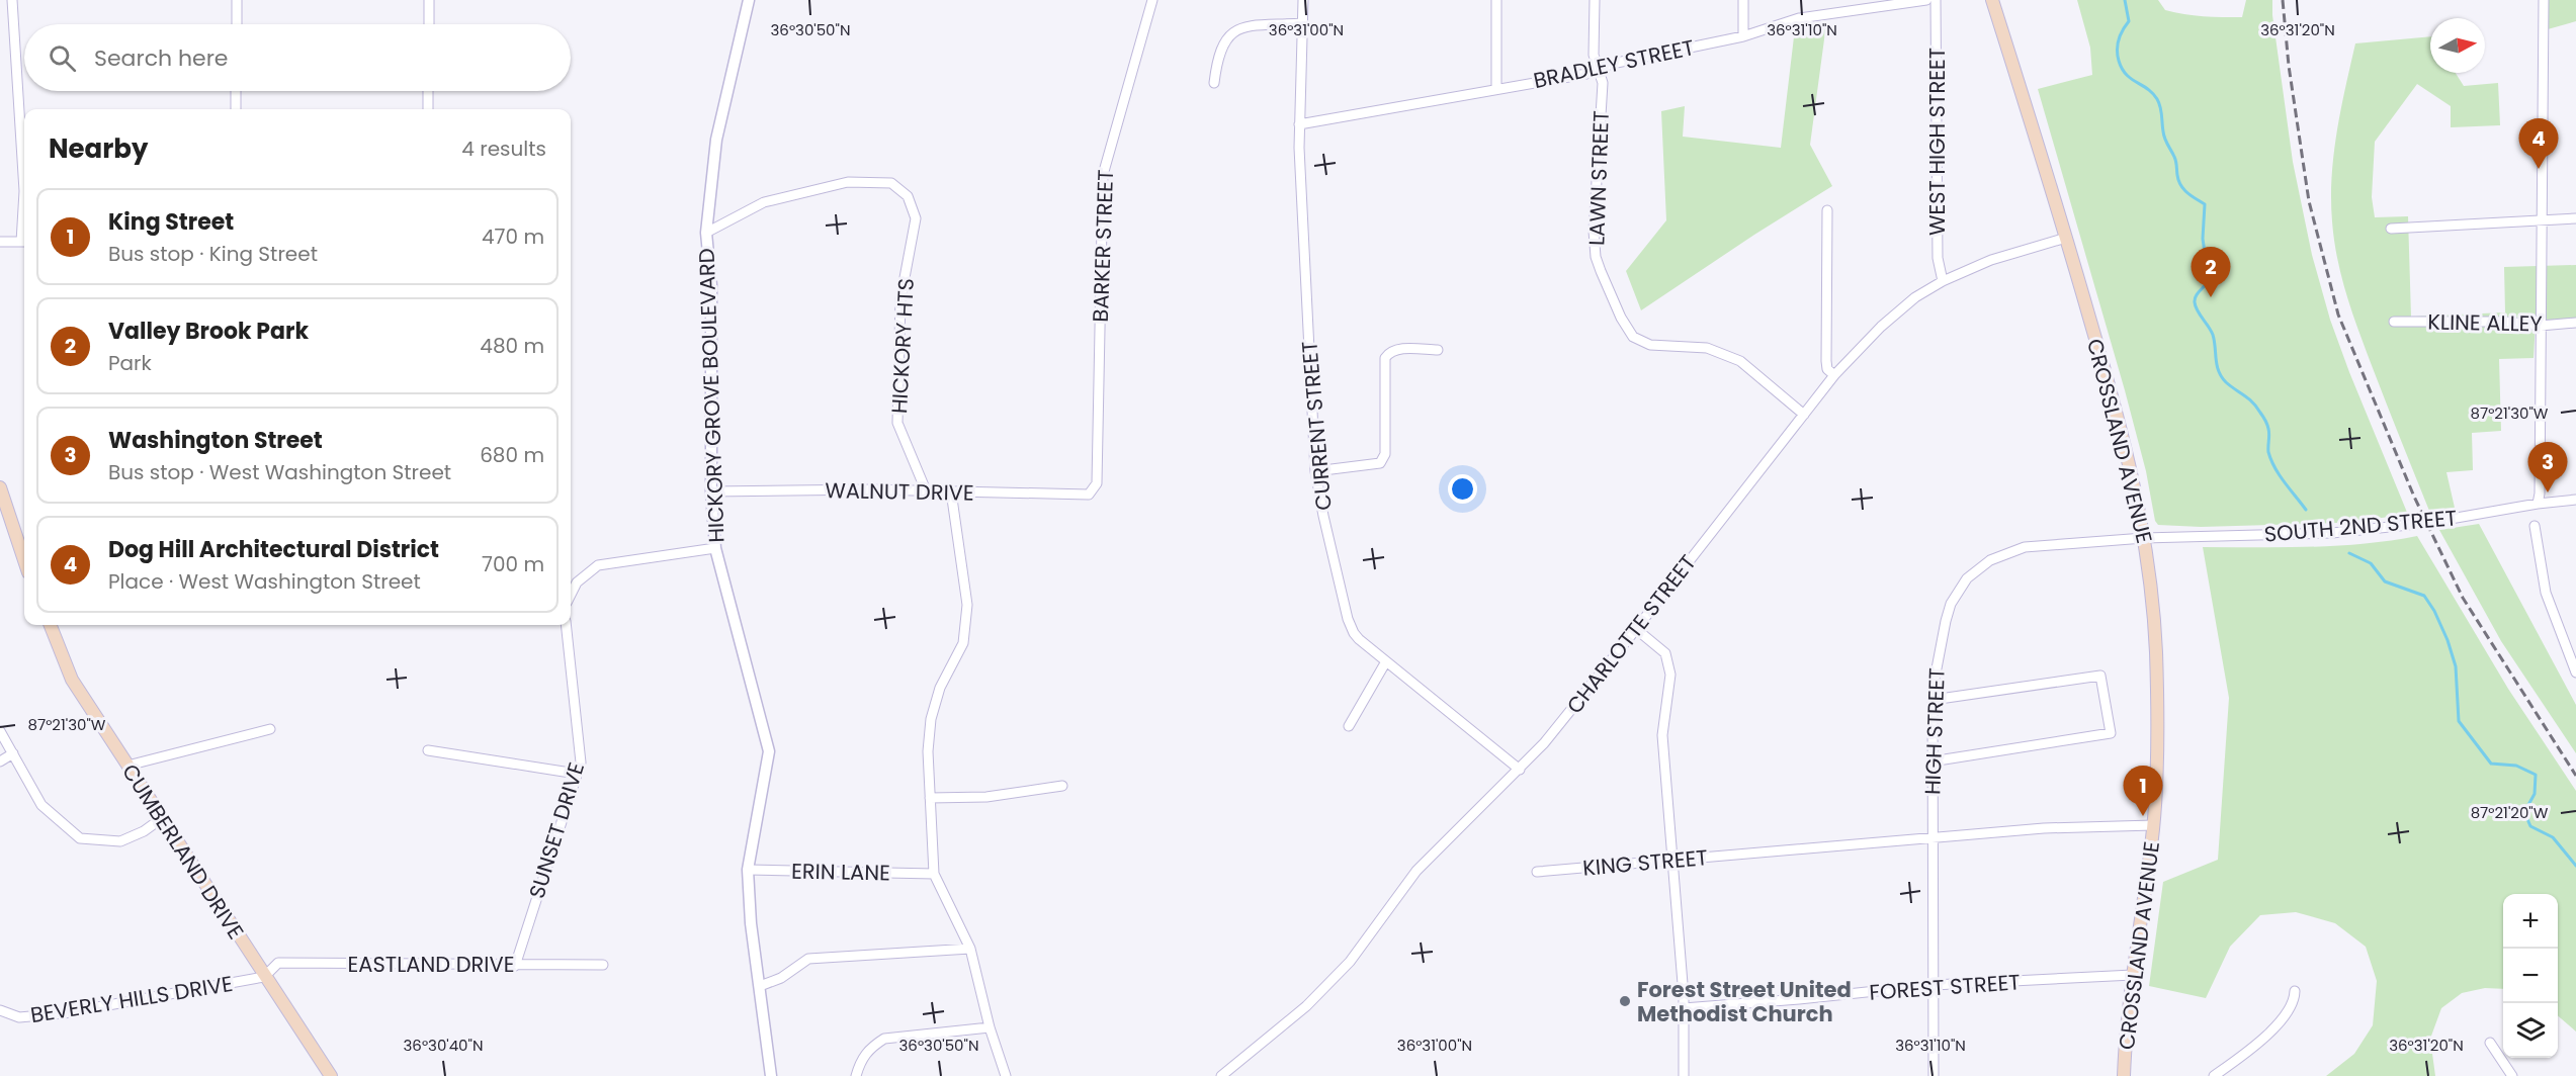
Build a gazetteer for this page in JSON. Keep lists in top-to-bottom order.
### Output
{
  "streets": {
    "main road": ["CROSSLAND AVENUE", "CUMBERLAND DRIVE"],
    "street": [
      "BRADLEY STREET",
      "WEST HIGH STREET",
      "LAWN STREET",
      "BARKER STREET",
      "KLINE ALLEY",
      "HICKORY HTS",
      "HICKORY GROVE BOULEVARD",
      "CURRENT STREET",
      "WALNUT DRIVE",
      "SOUTH 2ND STREET",
      "CHARLOTTE STREET",
      "HIGH STREET",
      "SUNSET DRIVE",
      "KING STREET",
      "ERIN LANE",
      "EASTLAND DRIVE",
      "FOREST STREET",
      "BEVERLY HILLS DRIVE"
    ]
  },
  "crossings": [
    ["BRADLEY STREET", "LAWN STREET"],
    ["BRADLEY STREET", "CURRENT STREET"],
    ["WEST HIGH STREET", "CHARLOTTE STREET"],
    ["LAWN STREET", "CHARLOTTE STREET"],
    ["BARKER STREET", "WALNUT DRIVE"],
    ["HICKORY HTS", "HICKORY GROVE BOULEVARD"],
    ["HICKORY HTS", "WALNUT DRIVE"],
    ["HICKORY GROVE BOULEVARD", "WALNUT DRIVE"],
    ["HICKORY GROVE BOULEVARD", "ERIN LANE"],
    ["CURRENT STREET", "CHARLOTTE STREET"],
    ["CROSSLAND AVENUE", "SOUTH 2ND STREET"],
    ["CROSSLAND AVENUE", "CHARLOTTE STREET"],
    ["CROSSLAND AVENUE", "HIGH STREET"],
    ["CROSSLAND AVENUE", "KING STREET"],
    ["CROSSLAND AVENUE", "FOREST STREET"],
    ["SOUTH 2ND STREET", "HIGH STREET"],
    ["HIGH STREET", "KING STREET"],
    ["HIGH STREET", "FOREST STREET"],
    ["SUNSET DRIVE", "EASTLAND DRIVE"],
    ["CUMBERLAND DRIVE", "EASTLAND DRIVE"],
    ["CUMBERLAND DRIVE", "BEVERLY HILLS DRIVE"],
    ["EASTLAND DRIVE", "BEVERLY HILLS DRIVE"]
  ],
  "places": ["Forest Street United Methodist Church"],
  "north": "right",
  "page": {
    "search": "Search here",
    "heading": ["Nearby", "4 results"],
    "pins": [
      "4",
      "2",
      "3",
      "1"
    ],
    "list": [
      {
        "mark": "1",
        "name": "King Street",
        "note": "Bus stop · King Street",
        "value": "470 m"
      },
      {
        "mark": "2",
        "name": "Valley Brook Park",
        "note": "Park",
        "value": "480 m"
      },
      {
        "mark": "3",
        "name": "Washington Street",
        "note": "Bus stop · West Washington Street",
        "value": "680 m"
      },
      {
        "mark": "4",
        "name": "Dog Hill Architectural District",
        "note": "Place · West Washington Street",
        "value": "700 m"
      }
    ],
    "map_buttons": ["+", "−"]
  },
  "coordinates": [
    "36°30'50\"N",
    "36°31'00\"N",
    "36°31'10\"N",
    "36°31'20\"N",
    "87°21'30\"W",
    "87°21'20\"W",
    "36°30'40\"N"
  ]
}
